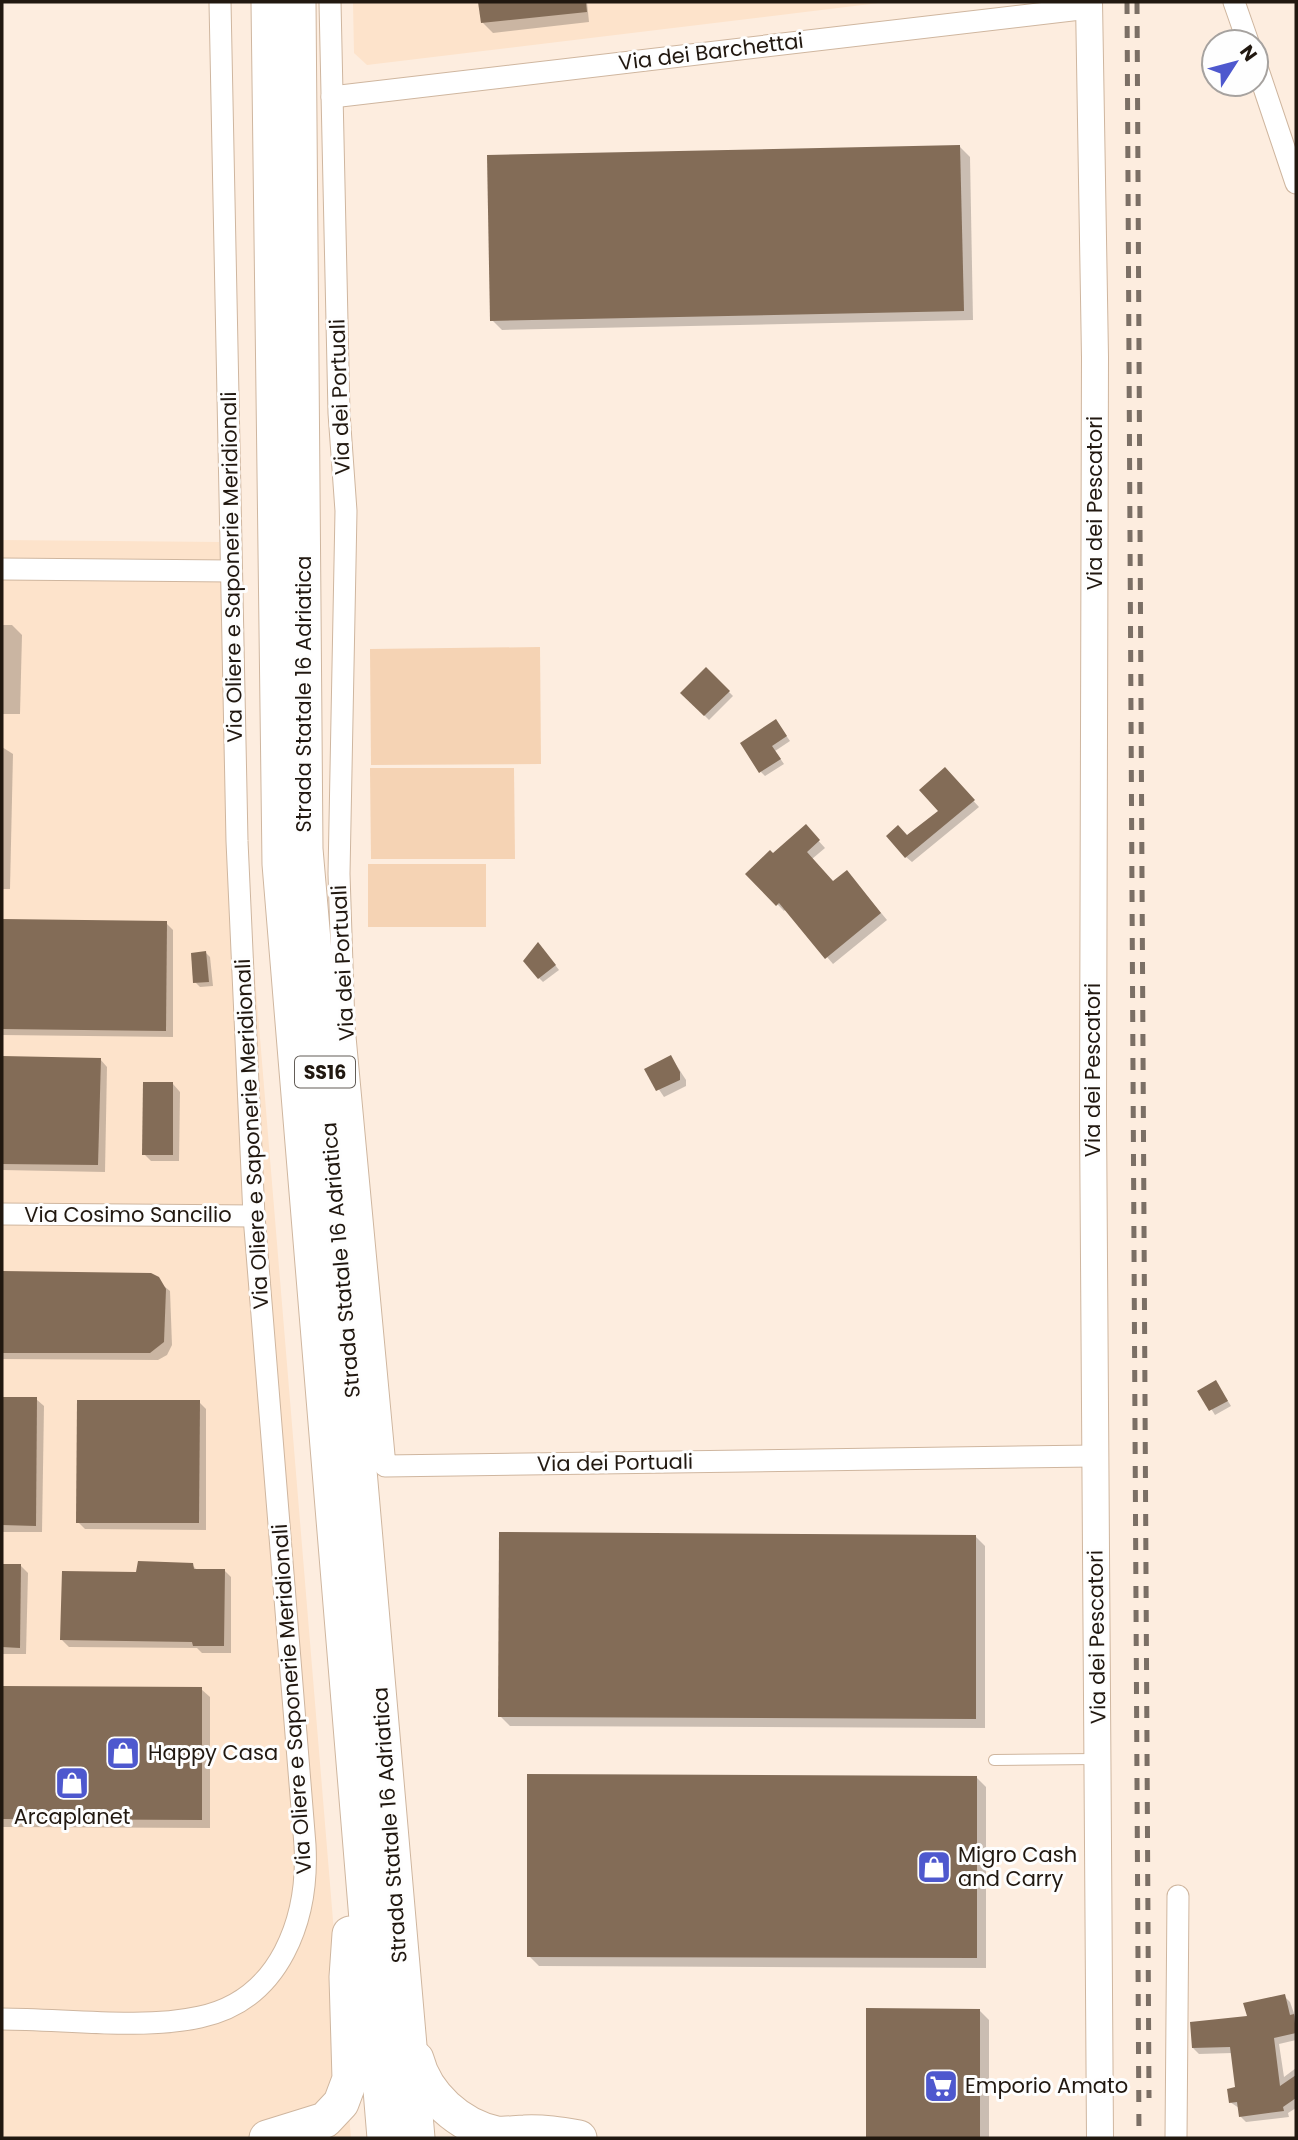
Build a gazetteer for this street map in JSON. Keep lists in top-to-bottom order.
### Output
{
  "streets": {
    "highway": ["Strada Statale 16 Adriatica", "SS16"],
    "street": [
      "Via dei Barchettai",
      "Via dei Portuali",
      "Via dei Pescatori",
      "Via Oliere e Saponerie Meridionali",
      "Via Cosimo Sancilio"
    ]
  },
  "crossings": [
    ["Via dei Barchettai", "Via dei Portuali"],
    ["Via dei Barchettai", "Via dei Pescatori"],
    ["Via dei Portuali", "Via dei Pescatori"],
    ["Via Oliere e Saponerie Meridionali", "Via Cosimo Sancilio"]
  ],
  "places": {
    "shop": ["Happy Casa", "Arcaplanet", "Migro Cash and Carry"],
    "supermarket": ["Emporio Amato"]
  },
  "north": "top right"
}
